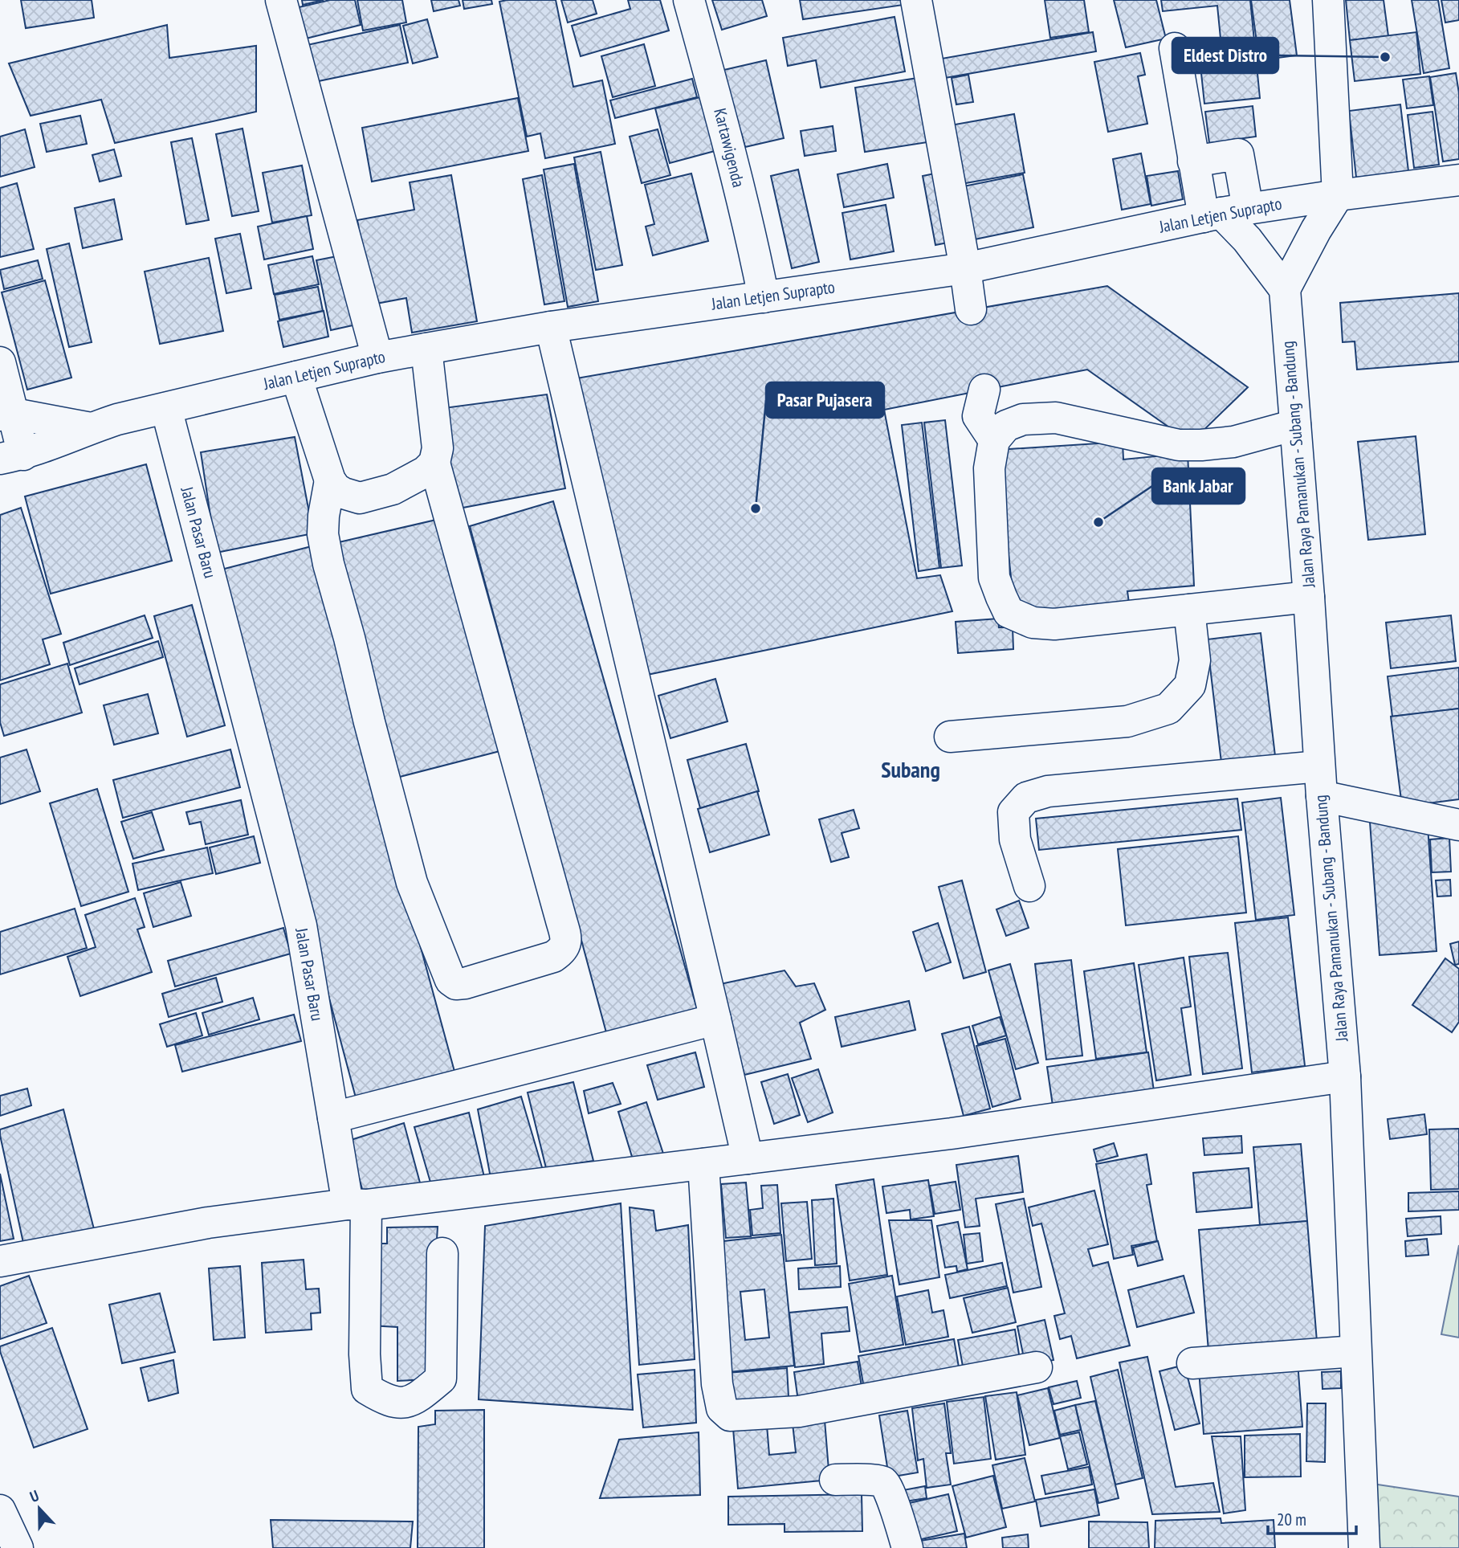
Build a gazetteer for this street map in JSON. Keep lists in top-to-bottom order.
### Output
{
  "streets": {
    "street": [
      "Kartawigenda",
      "Jalan Letjen Suprapto",
      "Jalan Raya Pamanukan - Subang - Bandung",
      "Jalan Pasar Baru"
    ]
  },
  "crossings": [
    ["Kartawigenda", "Jalan Letjen Suprapto"],
    ["Jalan Letjen Suprapto", "Jalan Pasar Baru"]
  ],
  "districts": ["Subang"],
  "places": ["Eldest Distro", "Pasar Pujasera", "Bank Jabar"],
  "scale_bar": "20 m",
  "north": "top"
}
